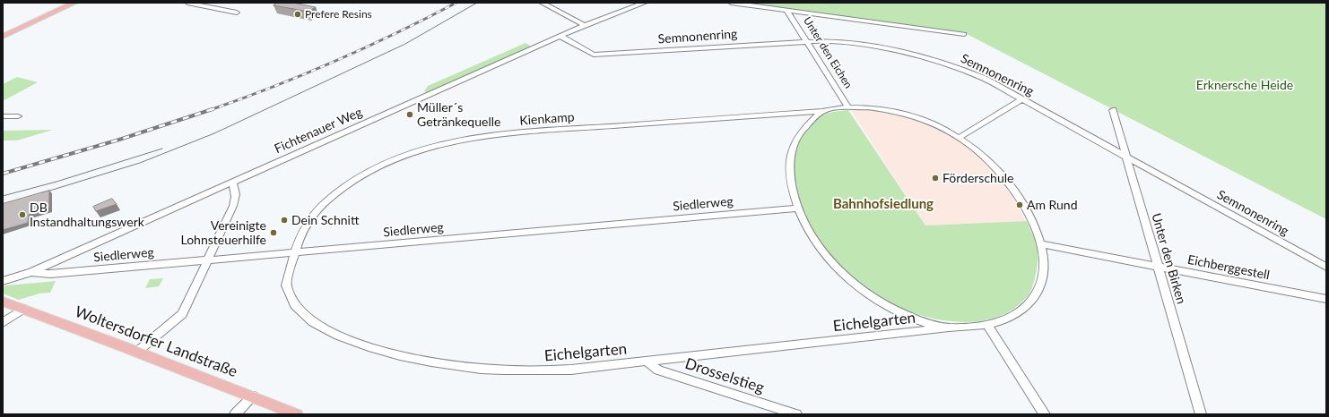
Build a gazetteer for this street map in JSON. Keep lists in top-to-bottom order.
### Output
{
  "streets": {
    "main road": ["Woltersdorfer Landstraße"],
    "street": [
      "Semnonenring",
      "Unter den Eichen",
      "Kienkamp",
      "Fichtenauer Weg",
      "Siedlerweg",
      "Unter den Birken",
      "Eichberggestell",
      "Eichelgarten",
      "Drosselstieg"
    ]
  },
  "crossings": [
    ["Semnonenring", "Unter den Eichen"],
    ["Semnonenring", "Fichtenauer Weg"],
    ["Semnonenring", "Unter den Birken"],
    ["Kienkamp", "Siedlerweg"],
    ["Kienkamp", "Eichelgarten"],
    ["Fichtenauer Weg", "Siedlerweg"],
    ["Siedlerweg", "Eichelgarten"],
    ["Unter den Birken", "Eichberggestell"],
    ["Eichelgarten", "Drosselstieg"]
  ],
  "districts": ["Bahnhofsiedlung"],
  "parks": ["Erknersche Heide"],
  "places": [
    "Prefere Resins",
    "Müller´s Getränkequelle",
    "Förderschule",
    "Am Rund",
    "DB Instandhaltungswerk",
    "Dein Schnitt",
    "Vereinigte Lohnsteuerhilfe"
  ]
}
